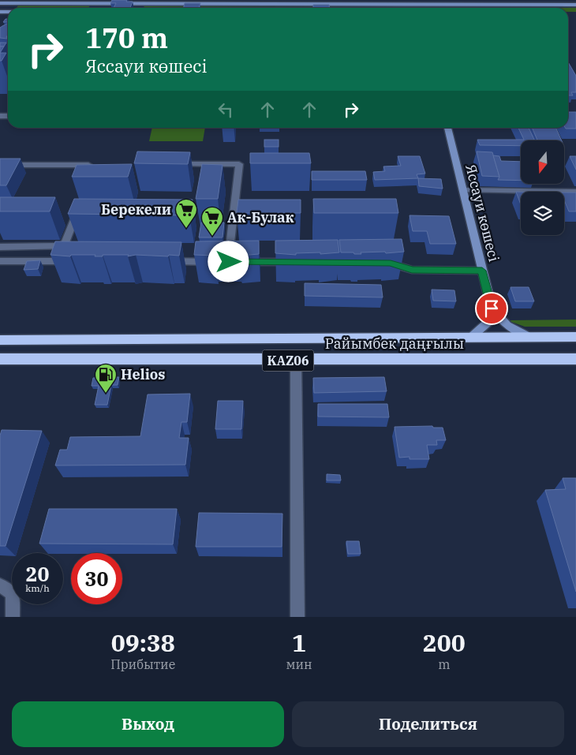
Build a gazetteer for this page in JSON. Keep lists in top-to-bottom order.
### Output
{
  "streets": {
    "highway": ["Райымбек даңғылы", "KАZ06"],
    "main road": ["Яссауи көшесі"]
  },
  "places": {
    "supermarket": ["Берекели", "Ак-Булак"],
    "fuel station": ["Helios"]
  },
  "north": "bottom",
  "page": {
    "turn": ["170 m", "Яссауи көшесі"],
    "speed": "20 km/h",
    "limit": "30",
    "eta": [
      "09:38",
      "Прибытие",
      "1",
      "мин",
      "200",
      "m"
    ],
    "buttons": ["Выход", "Поделиться"]
  }
}
